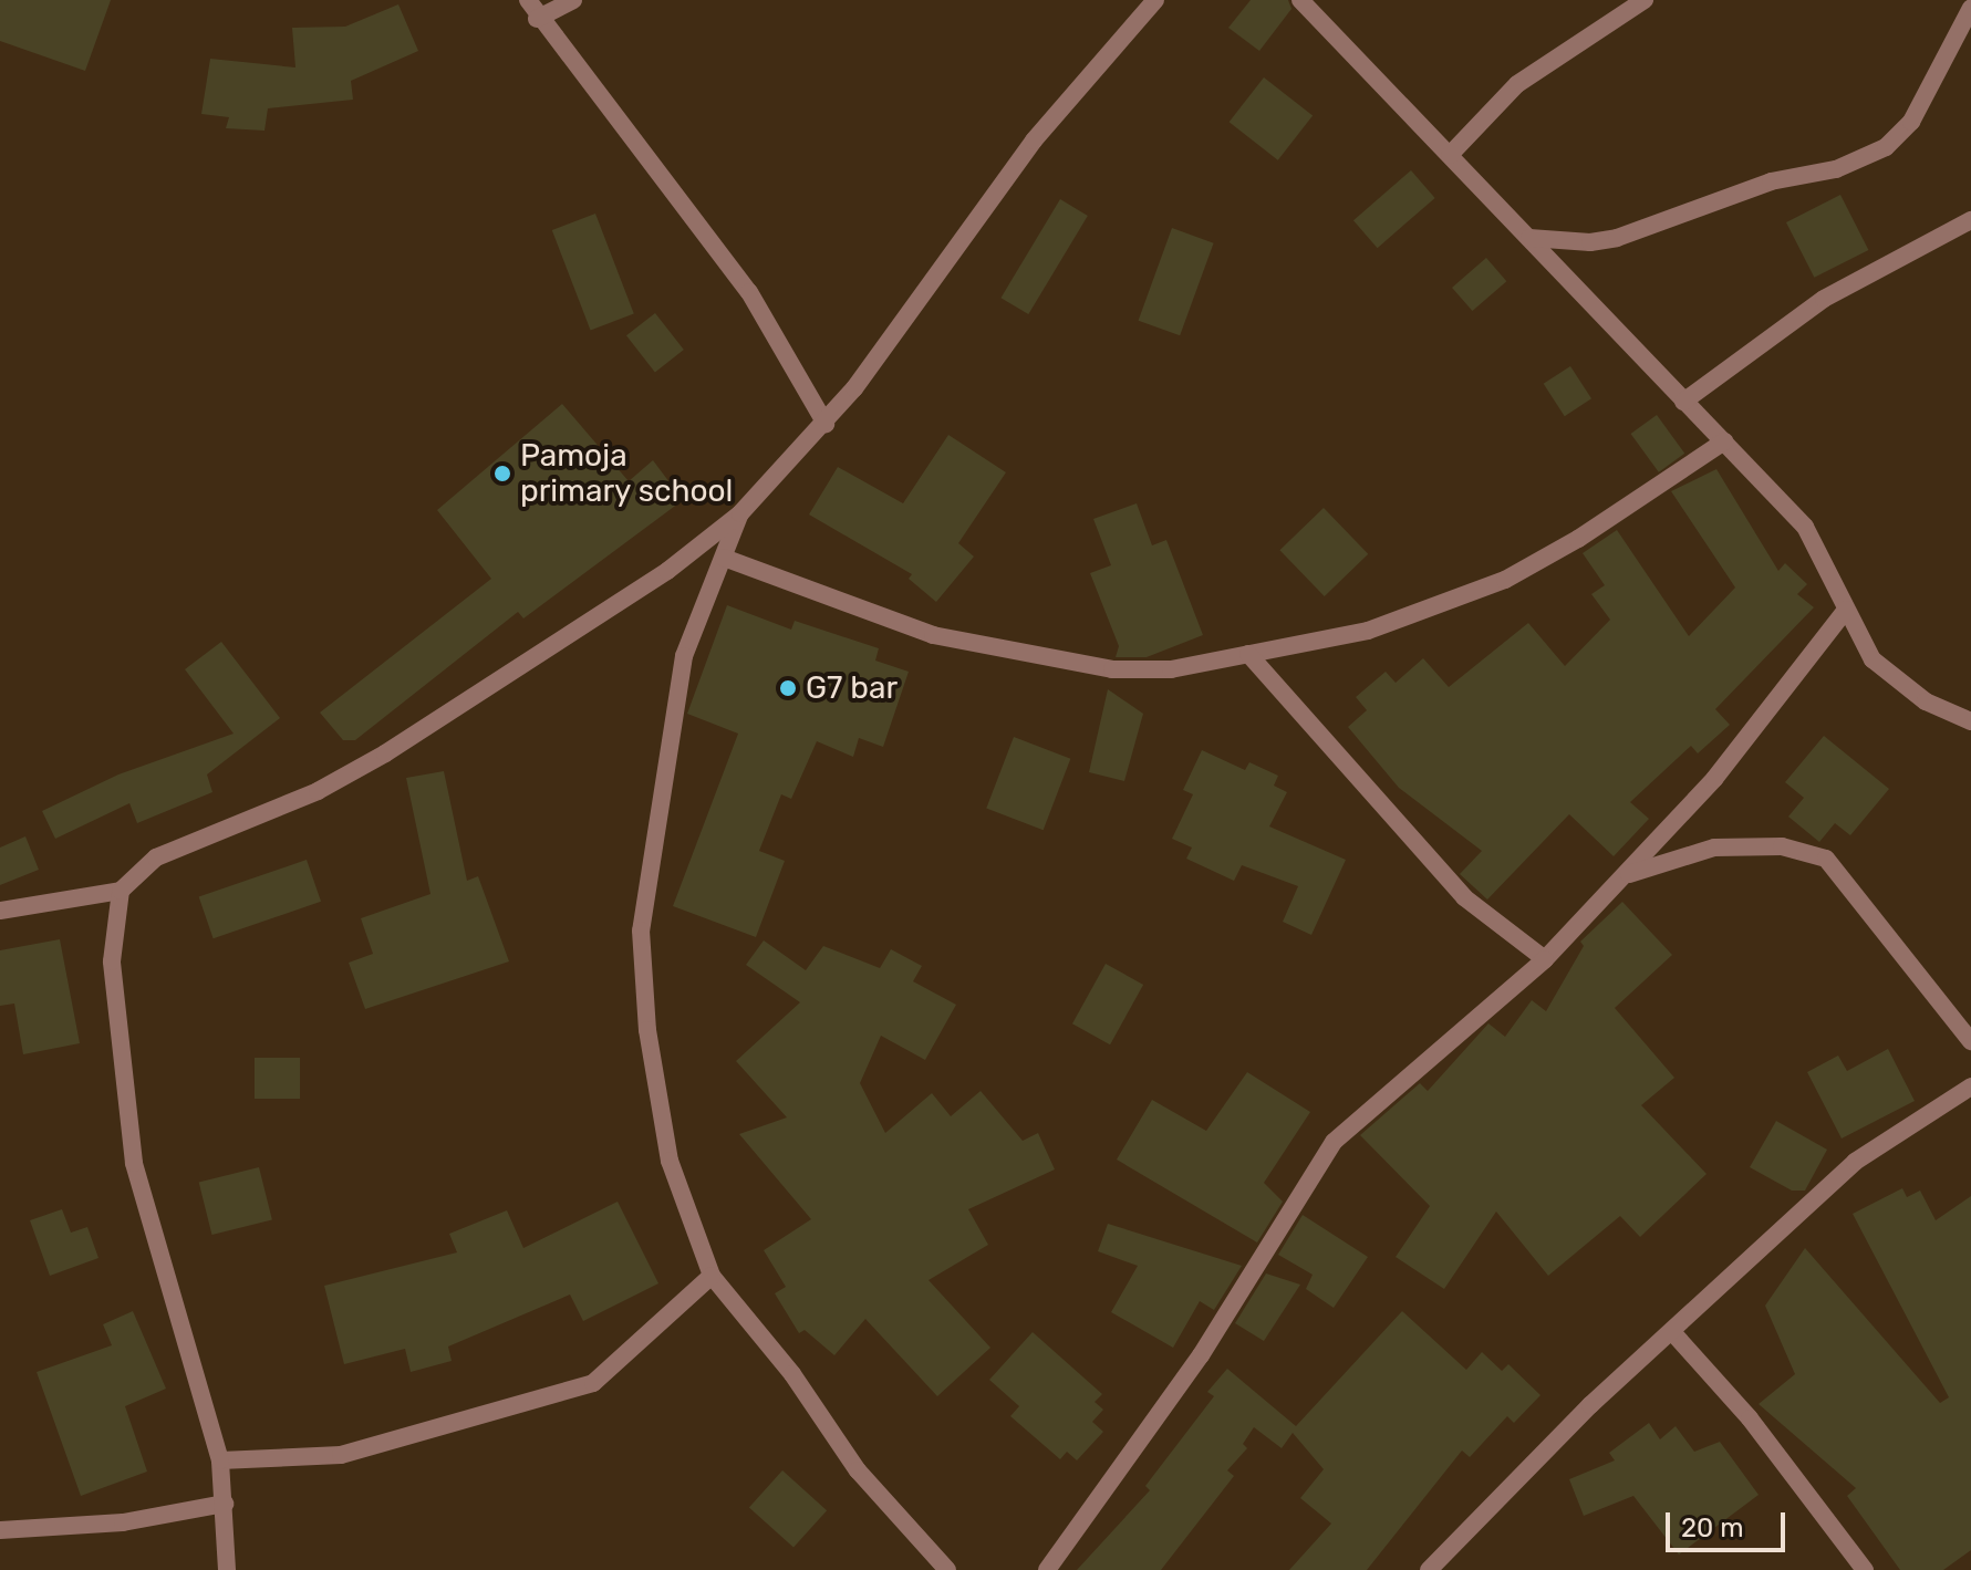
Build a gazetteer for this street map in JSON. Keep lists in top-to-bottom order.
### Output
{
  "places": ["Pamoja primary school", "G7 bar"],
  "scale_bar": "20 m"
}
